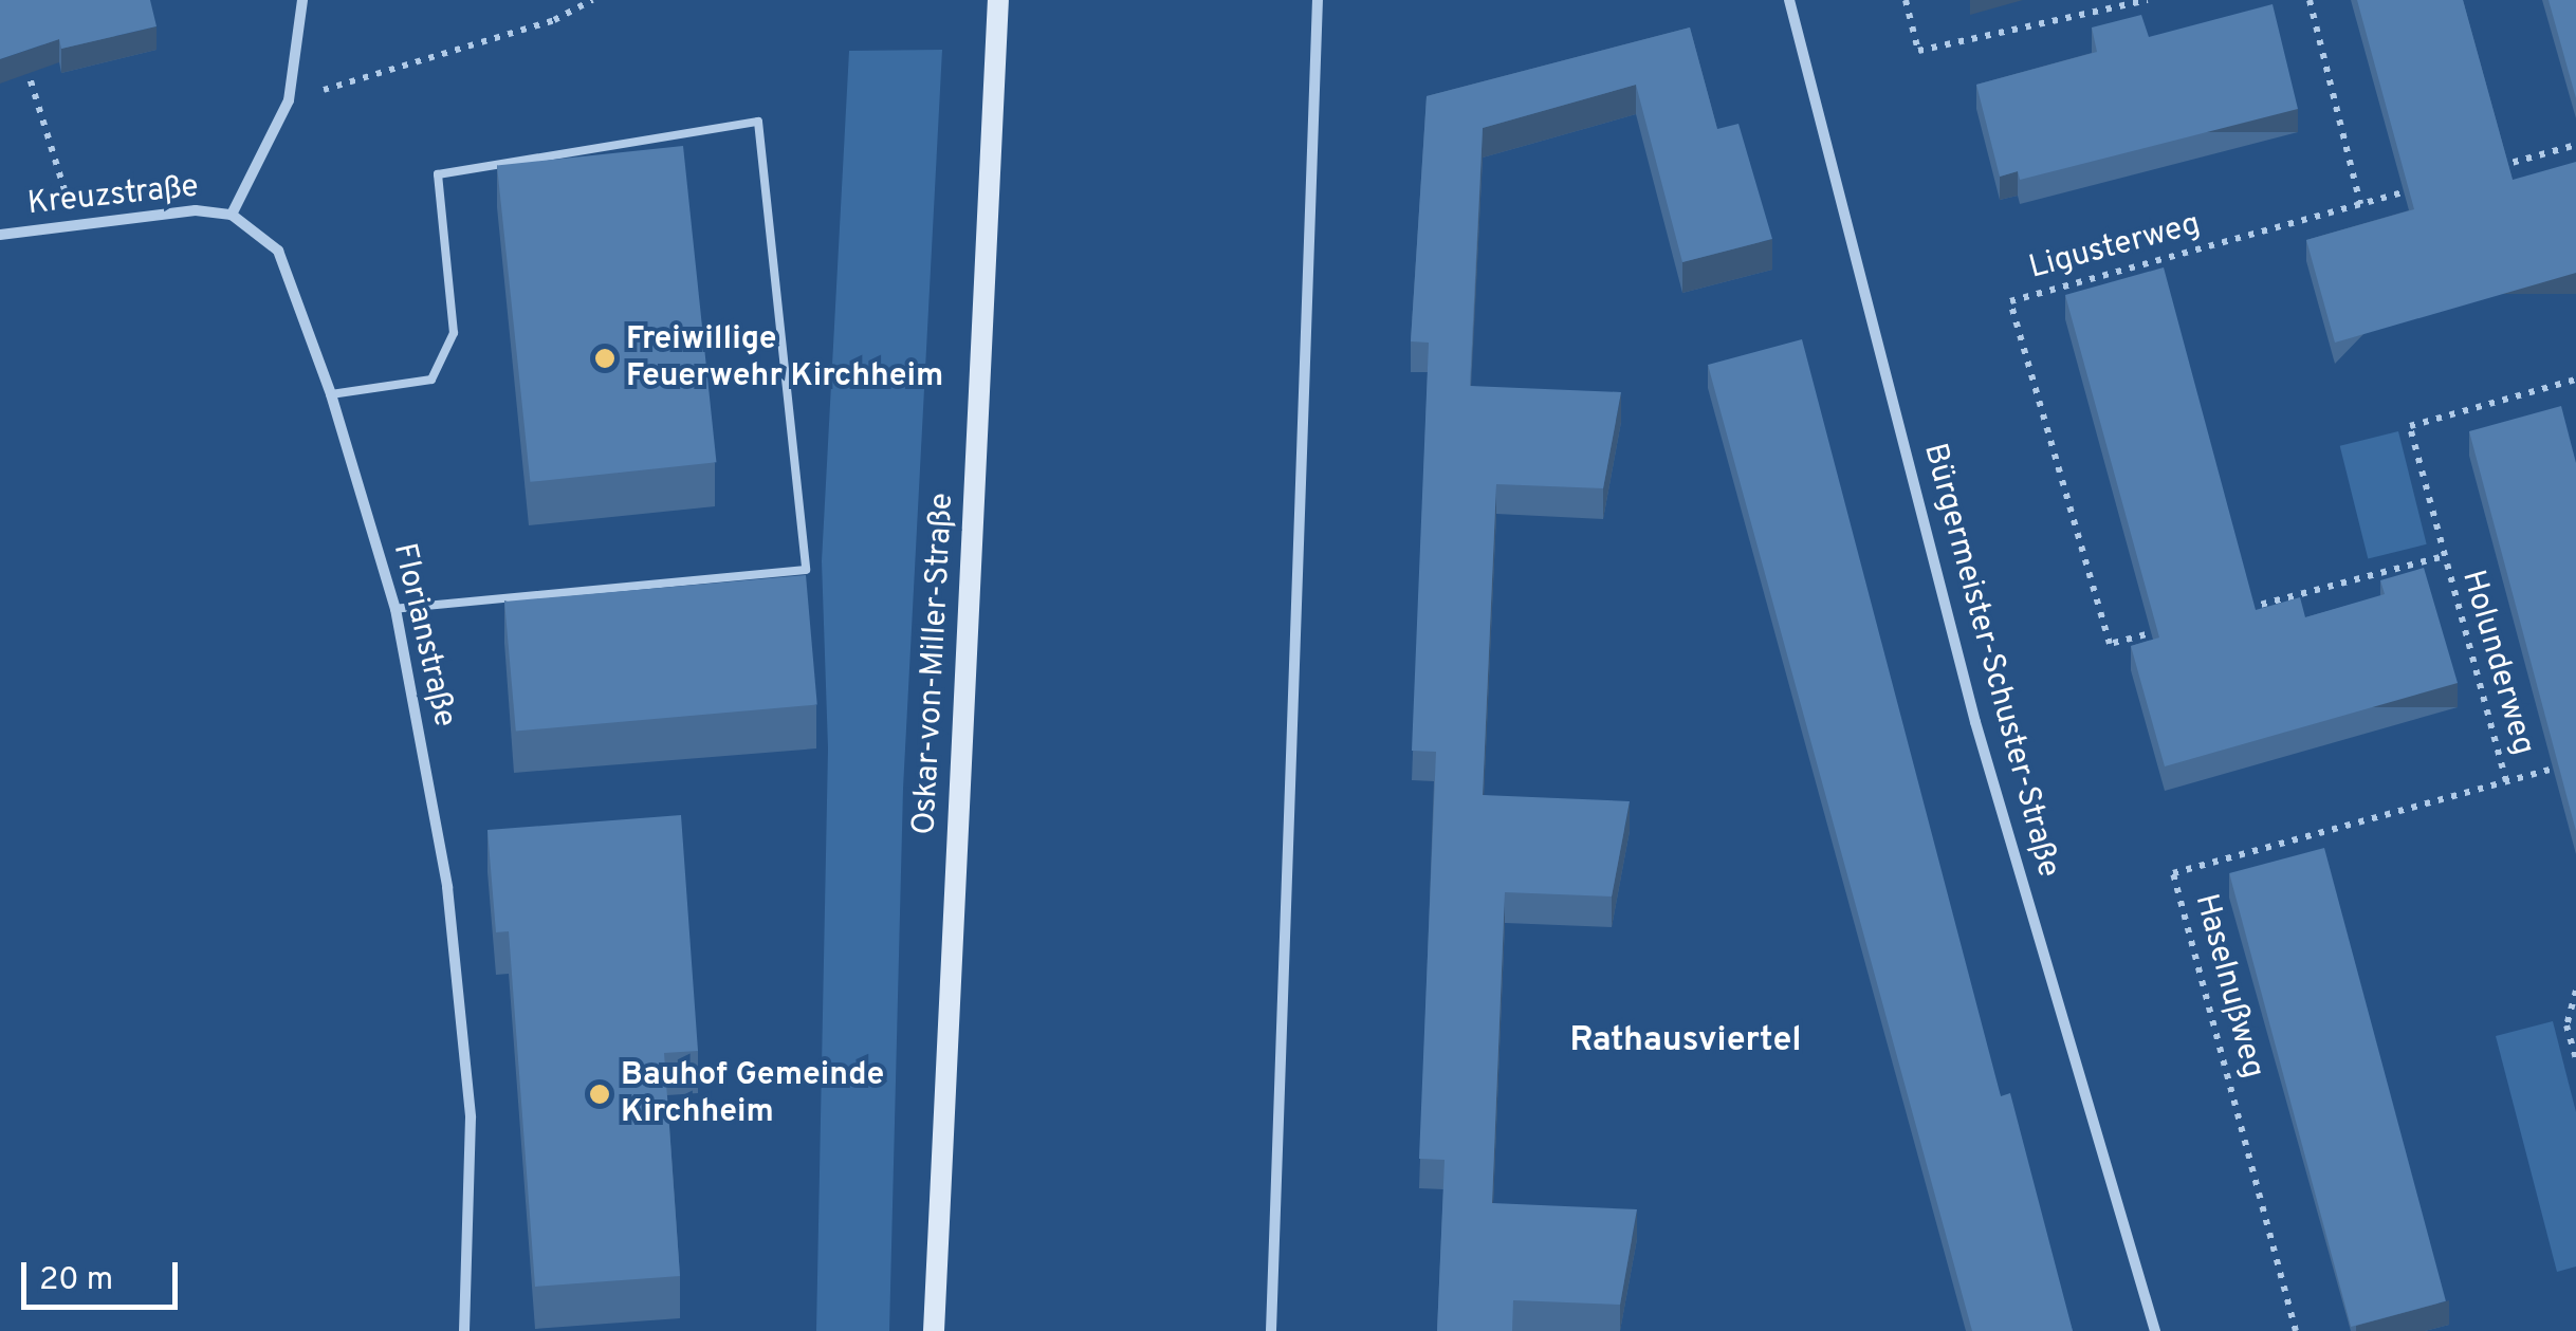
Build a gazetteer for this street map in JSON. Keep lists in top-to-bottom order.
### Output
{
  "streets": {
    "main road": ["Oskar-von-Miller-Straße"],
    "street": ["Kreuzstraße", "Florianstraße", "Bürgermeister-Schuster-Straße"],
    "path": ["Ligusterweg", "Holunderweg", "Haselnußweg"]
  },
  "crossings": [
    ["Kreuzstraße", "Florianstraße"],
    ["Holunderweg", "Haselnußweg"]
  ],
  "districts": ["Rathausviertel"],
  "places": ["Freiwillige Feuerwehr Kirchheim", "Bauhof Gemeinde Kirchheim"],
  "scale_bar": "20 m"
}
